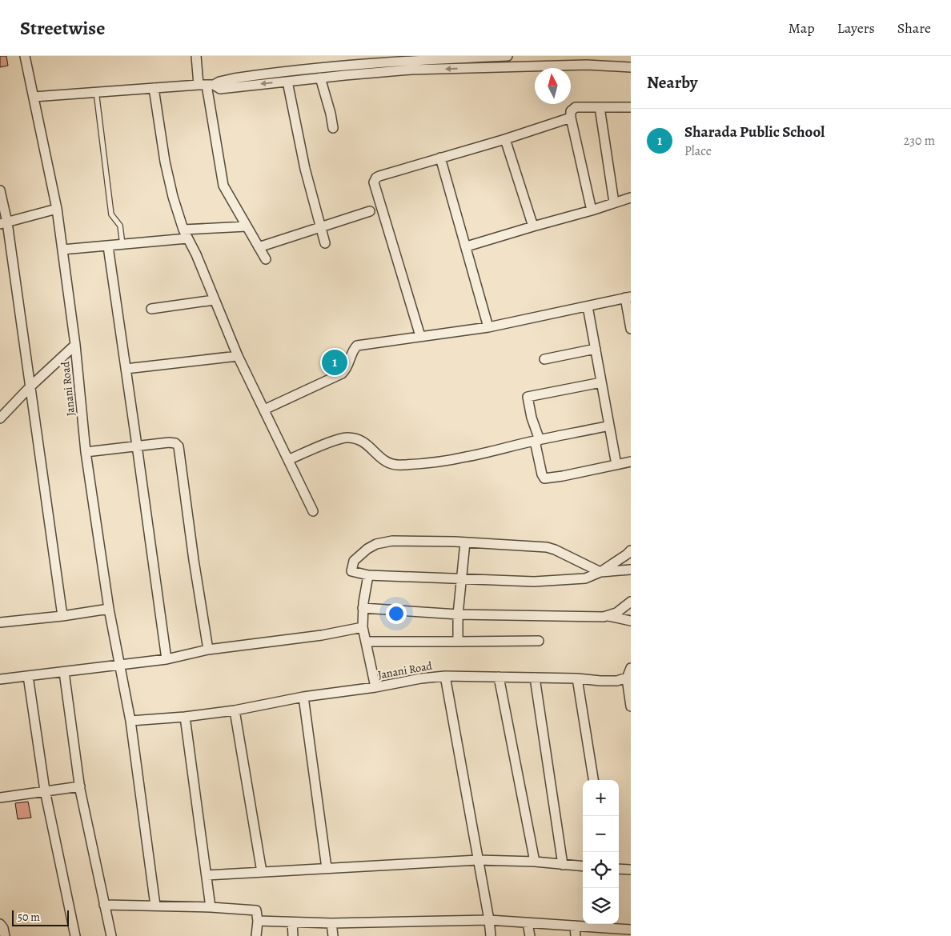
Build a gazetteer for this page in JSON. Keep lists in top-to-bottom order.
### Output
{
  "streets": {
    "street": ["Janani Road"]
  },
  "scale_bar": "50 m",
  "north": "top",
  "page": {
    "header": "Streetwise",
    "nav": ["Map", "Layers", "Share"],
    "heading": "Nearby",
    "list": [
      {
        "mark": "1",
        "name": "Sharada Public School",
        "note": "Place",
        "value": "230 m"
      }
    ],
    "pins": "1",
    "map_buttons": ["+", "−"],
    "scale": "50 m"
  }
}
